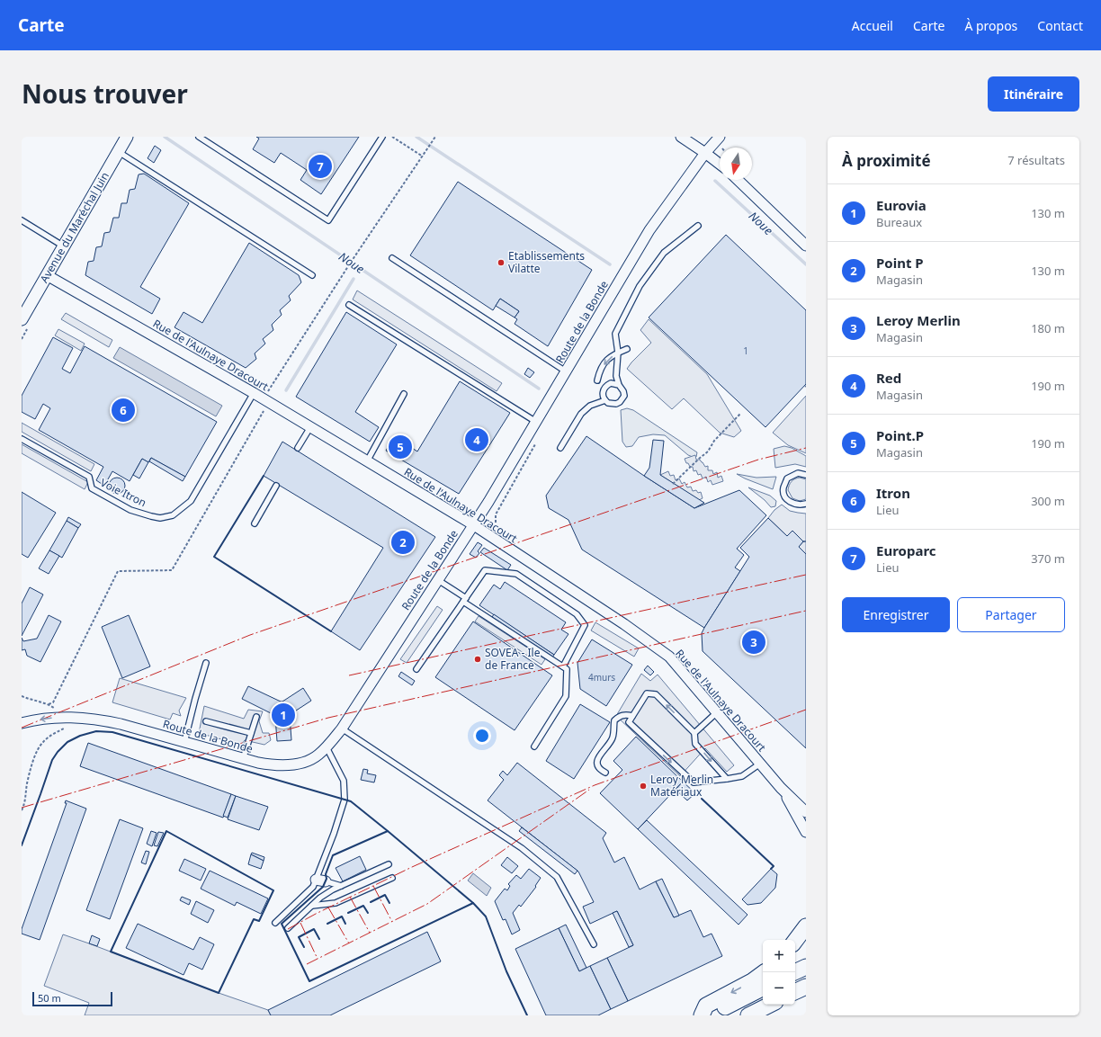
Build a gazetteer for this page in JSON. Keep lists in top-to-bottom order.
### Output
{
  "streets": {
    "street": ["Avenue du Maréchal Juin", "Route de la Bonde", "Rue de l'Aulnaye Dracourt"],
    "lane": ["Voie Itron"]
  },
  "crossings": [
    ["Avenue du Maréchal Juin", "Rue de l'Aulnaye Dracourt"],
    ["Route de la Bonde", "Rue de l'Aulnaye Dracourt"],
    ["Rue de l'Aulnaye Dracourt", "Voie Itron"]
  ],
  "water": ["Noue"],
  "places": ["Etablissements Vilatte", "SOVEA - Ile de France", "Leroy Merlin Matériaux"],
  "house_numbers": ["1", "4murs"],
  "scale_bar": "50 m",
  "north": "bottom",
  "page": {
    "header": "Carte",
    "nav": [
      "Accueil",
      "Carte",
      "À propos",
      "Contact"
    ],
    "title": "Nous trouver",
    "buttons": [
      "Itinéraire",
      ["Enregistrer", "Partager"]
    ],
    "heading": ["À proximité", "7 résultats"],
    "pins": [
      "7",
      "6",
      "4",
      "5",
      "2",
      "3",
      "1"
    ],
    "list": [
      {
        "mark": "1",
        "name": "Eurovia",
        "note": "Bureaux",
        "value": "130 m"
      },
      {
        "mark": "2",
        "name": "Point P",
        "note": "Magasin",
        "value": "130 m"
      },
      {
        "mark": "3",
        "name": "Leroy Merlin",
        "note": "Magasin",
        "value": "180 m"
      },
      {
        "mark": "4",
        "name": "Red",
        "note": "Magasin",
        "value": "190 m"
      },
      {
        "mark": "5",
        "name": "Point.P",
        "note": "Magasin",
        "value": "190 m"
      },
      {
        "mark": "6",
        "name": "Itron",
        "note": "Lieu",
        "value": "300 m"
      },
      {
        "mark": "7",
        "name": "Europarc",
        "note": "Lieu",
        "value": "370 m"
      }
    ],
    "map_buttons": ["+", "−"],
    "scale": "50 m"
  }
}
